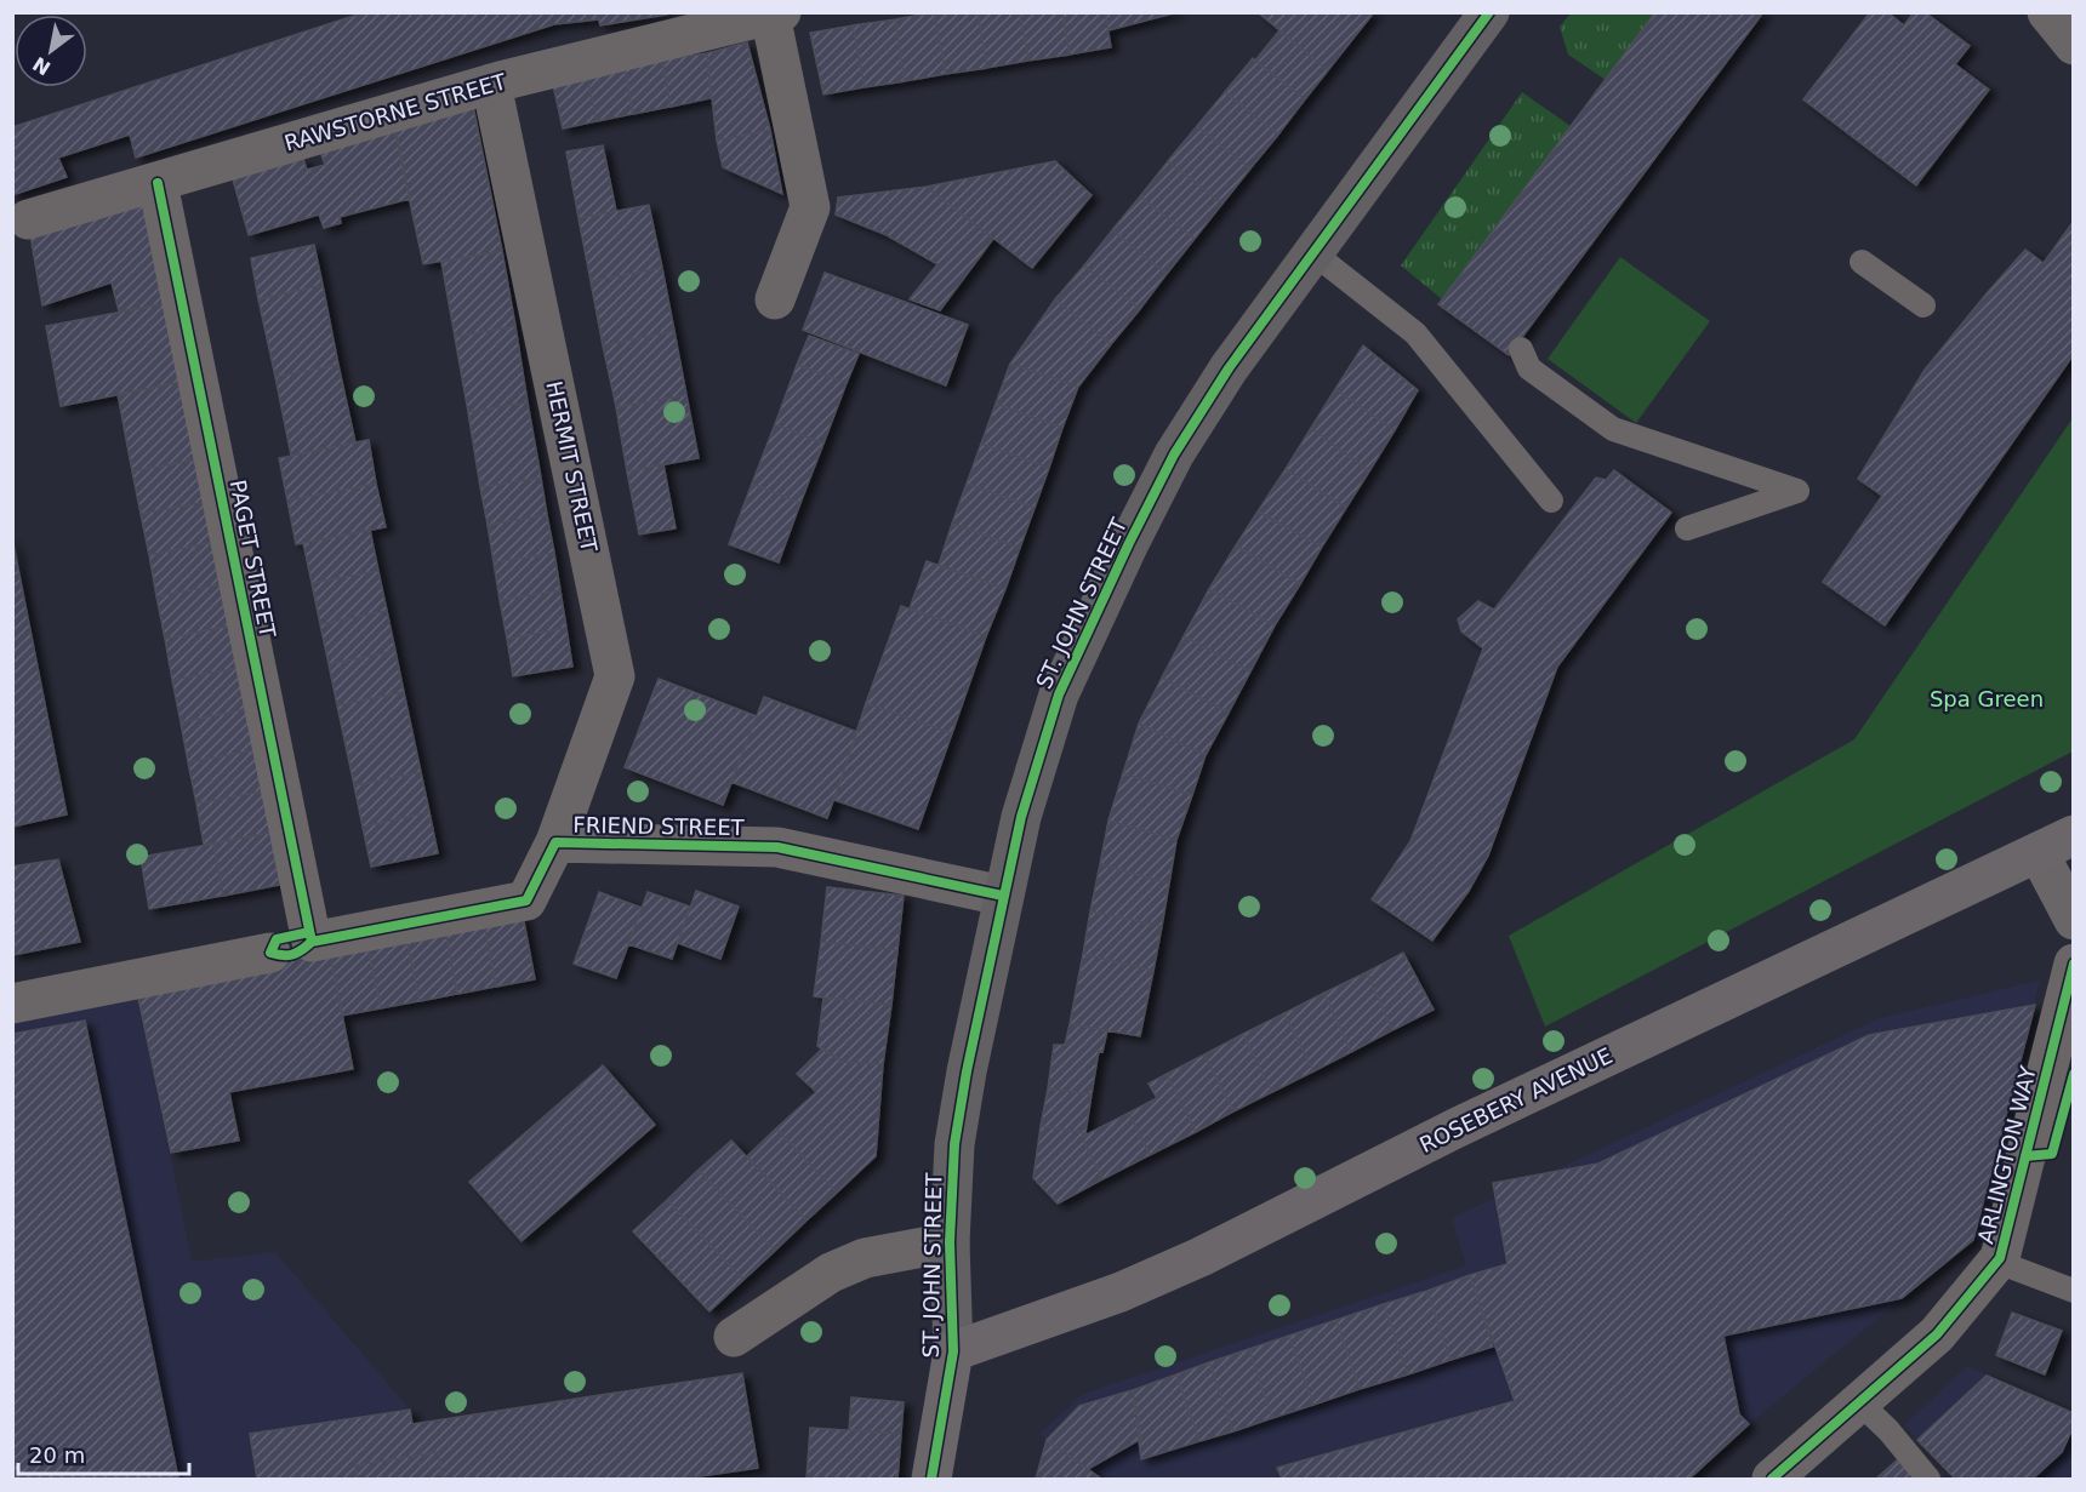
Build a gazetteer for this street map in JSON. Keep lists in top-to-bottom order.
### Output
{
  "streets": {
    "main road": ["ST. JOHN STREET", "ROSEBERY AVENUE"],
    "street": [
      "RAWSTORNE STREET",
      "HERMIT STREET",
      "PAGET STREET",
      "FRIEND STREET",
      "ARLINGTON WAY"
    ]
  },
  "crossings": [
    ["RAWSTORNE STREET", "HERMIT STREET"],
    ["RAWSTORNE STREET", "PAGET STREET"],
    ["HERMIT STREET", "FRIEND STREET"],
    ["PAGET STREET", "FRIEND STREET"],
    ["ST. JOHN STREET", "FRIEND STREET"],
    ["ST. JOHN STREET", "ROSEBERY AVENUE"]
  ],
  "parks": ["Spa Green"],
  "scale_bar": "20 m",
  "north": "bottom left"
}
